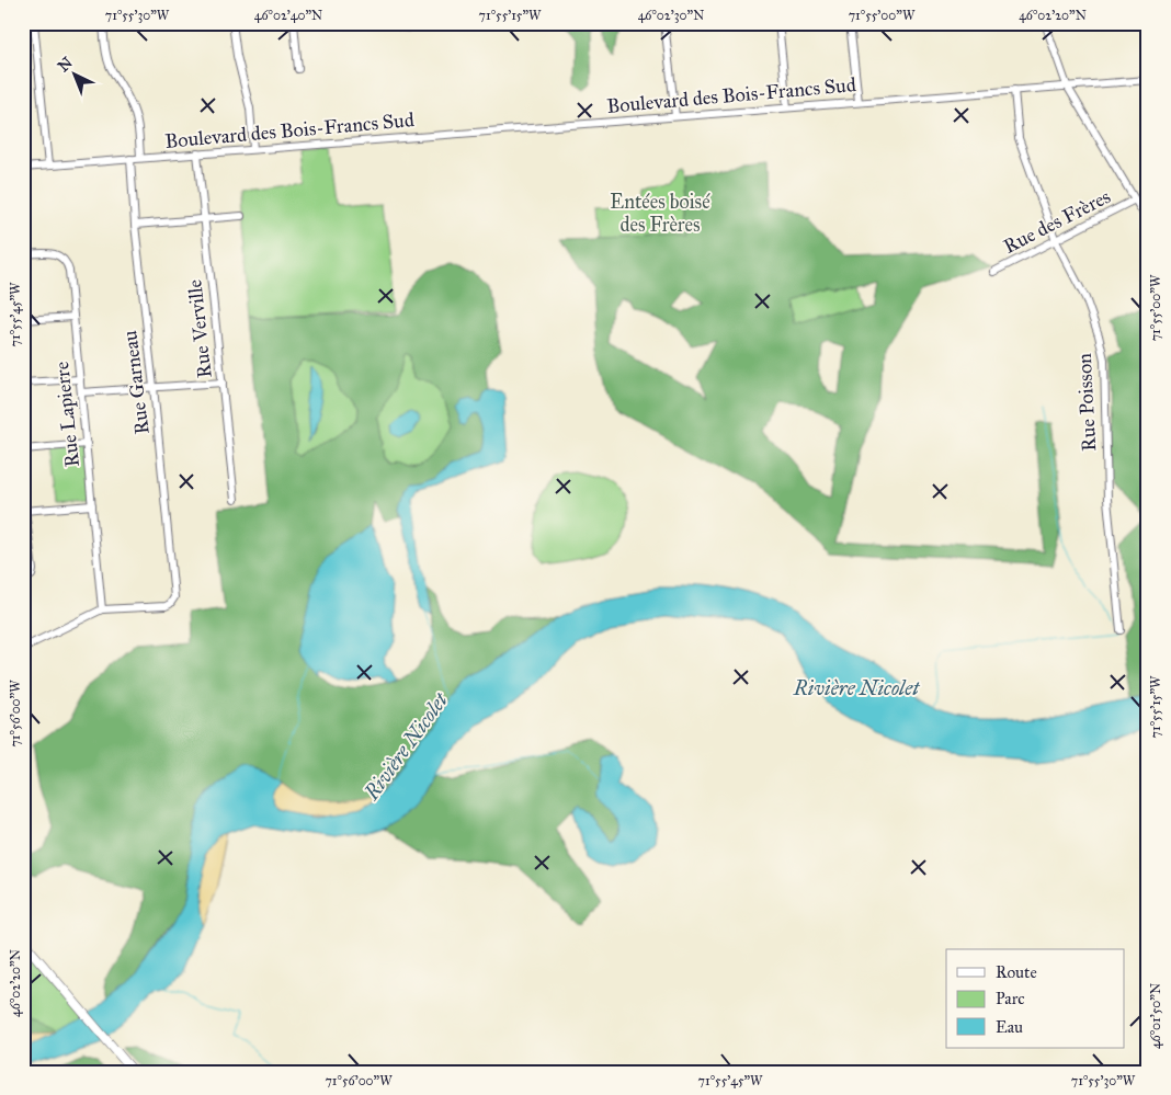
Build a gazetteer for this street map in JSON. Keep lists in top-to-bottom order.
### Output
{
  "streets": {
    "street": [
      "Boulevard des Bois-Francs Sud",
      "Rue des Frères",
      "Rue Verville",
      "Rue Garneau",
      "Rue Poisson",
      "Rue Lapierre"
    ]
  },
  "crossings": [
    ["Boulevard des Bois-Francs Sud", "Rue Verville"],
    ["Boulevard des Bois-Francs Sud", "Rue Garneau"],
    ["Boulevard des Bois-Francs Sud", "Rue Poisson"],
    ["Rue des Frères", "Rue Poisson"],
    ["Rue Garneau", "Rue Lapierre"]
  ],
  "water": ["Rivière Nicolet"],
  "parks": ["Entées boisé des Frères"],
  "legend": ["Route", "Parc", "Eau"],
  "north": "top left",
  "coordinates": [
    "71°55'30\"W",
    "46°02'40\"N",
    "71°55'15\"W",
    "46°02'30\"N",
    "71°55'00\"W",
    "46°02'20\"N",
    "71°55'45\"W",
    "71°56'00\"W",
    "46°01'50\"N"
  ]
}
